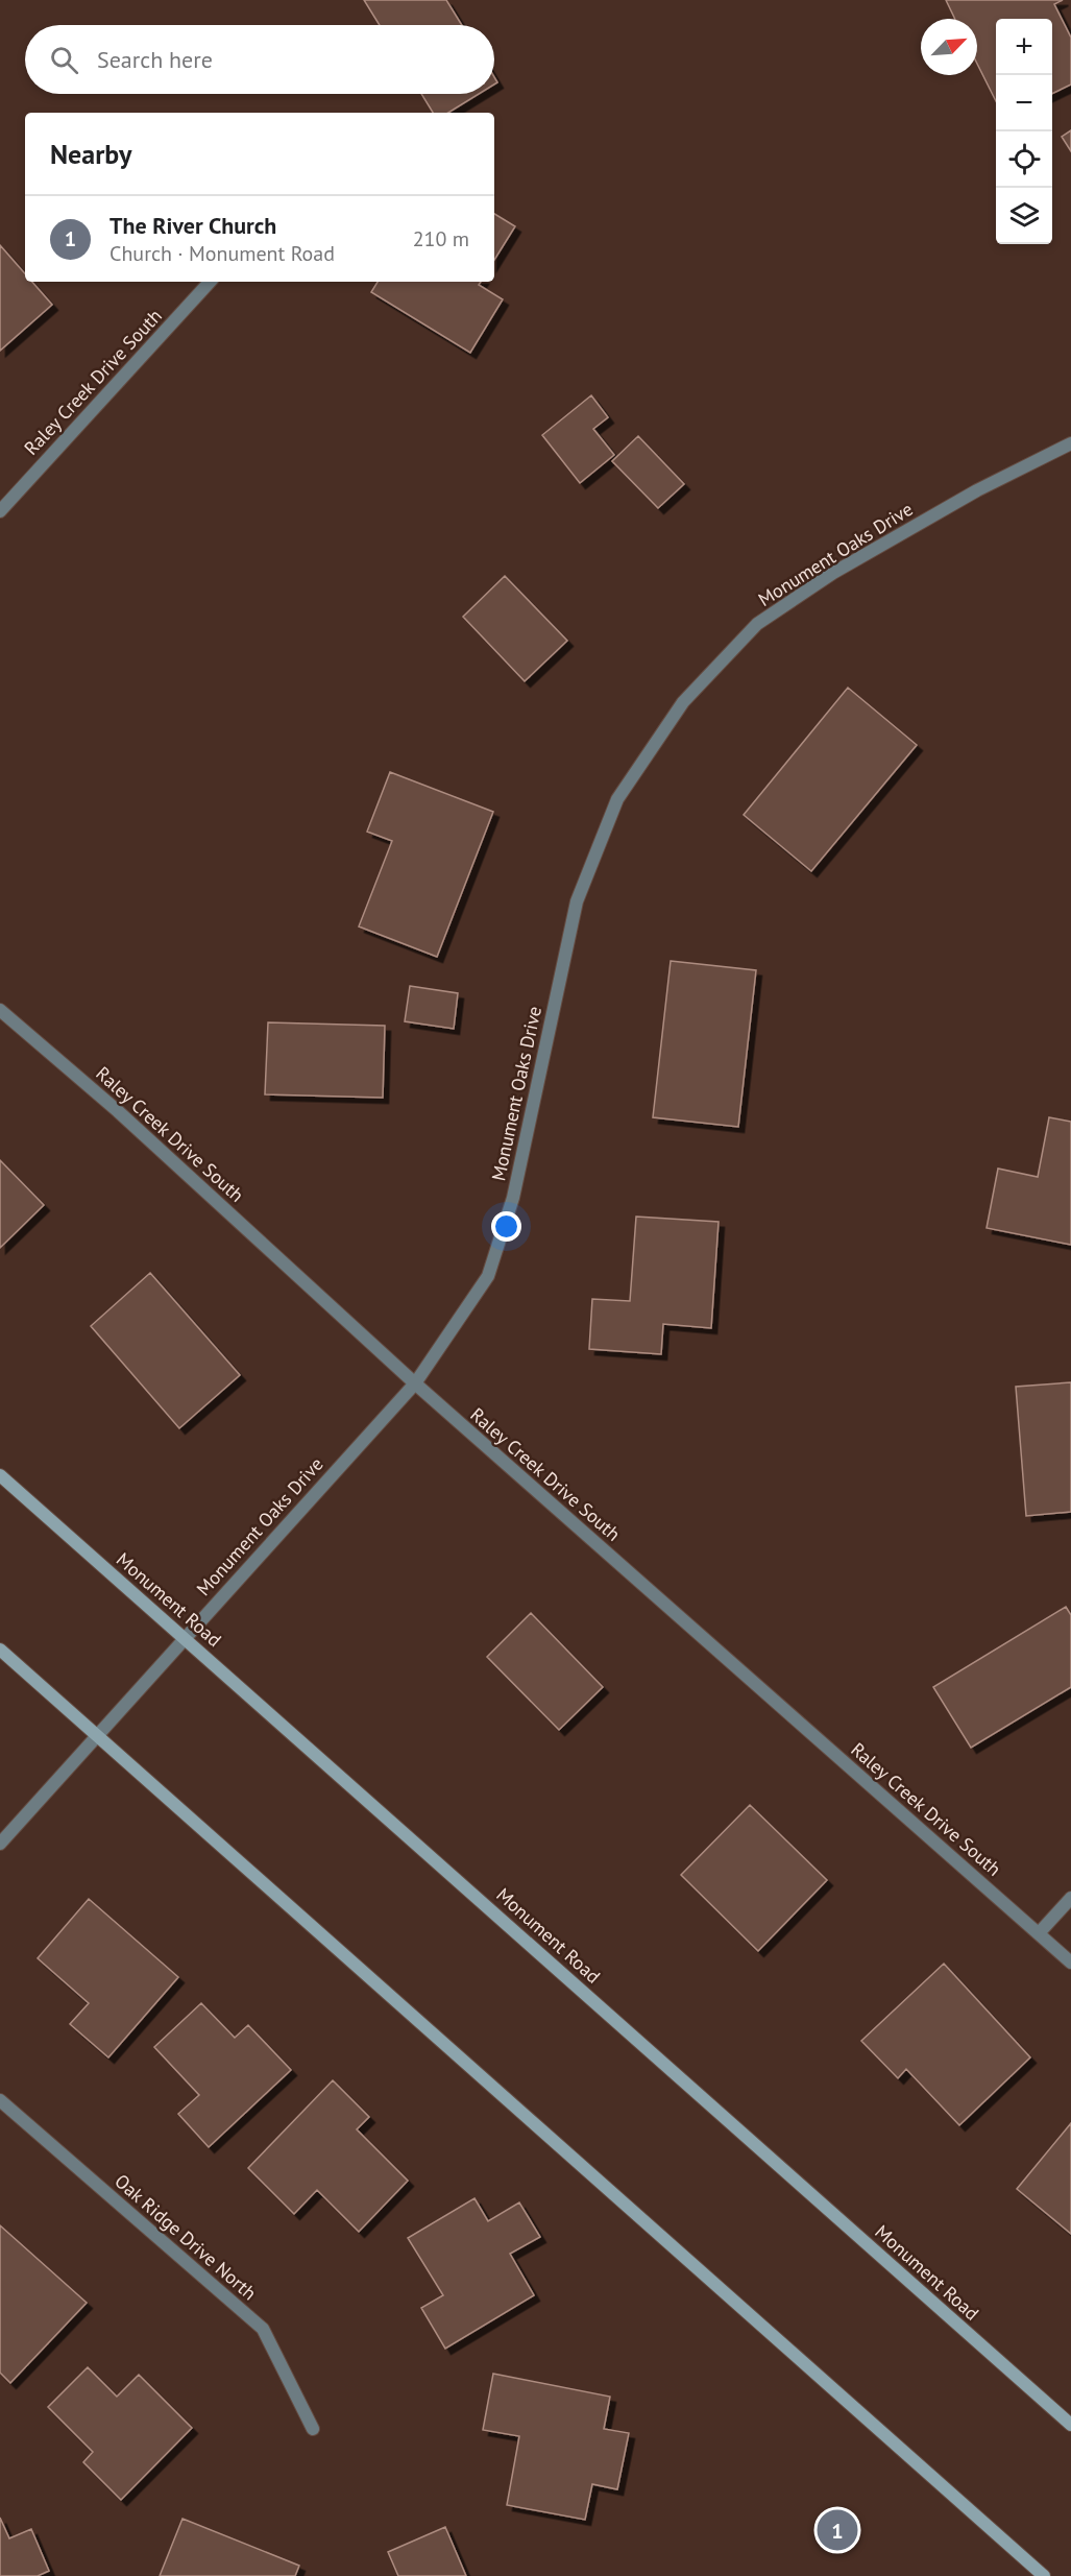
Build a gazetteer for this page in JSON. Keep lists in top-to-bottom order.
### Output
{
  "streets": {
    "main road": ["Monument Road"],
    "street": ["Raley Creek Drive South", "Monument Oaks Drive", "Oak Ridge Drive North"]
  },
  "crossings": [
    ["Raley Creek Drive South", "Monument Oaks Drive"],
    ["Monument Oaks Drive", "Monument Road"]
  ],
  "north": "top right",
  "page": {
    "map_buttons": ["+", "−"],
    "search": "Search here",
    "heading": "Nearby",
    "list": [
      {
        "mark": "1",
        "name": "The River Church",
        "note": "Church · Monument Road",
        "value": "210 m"
      }
    ],
    "pins": "1"
  }
}
